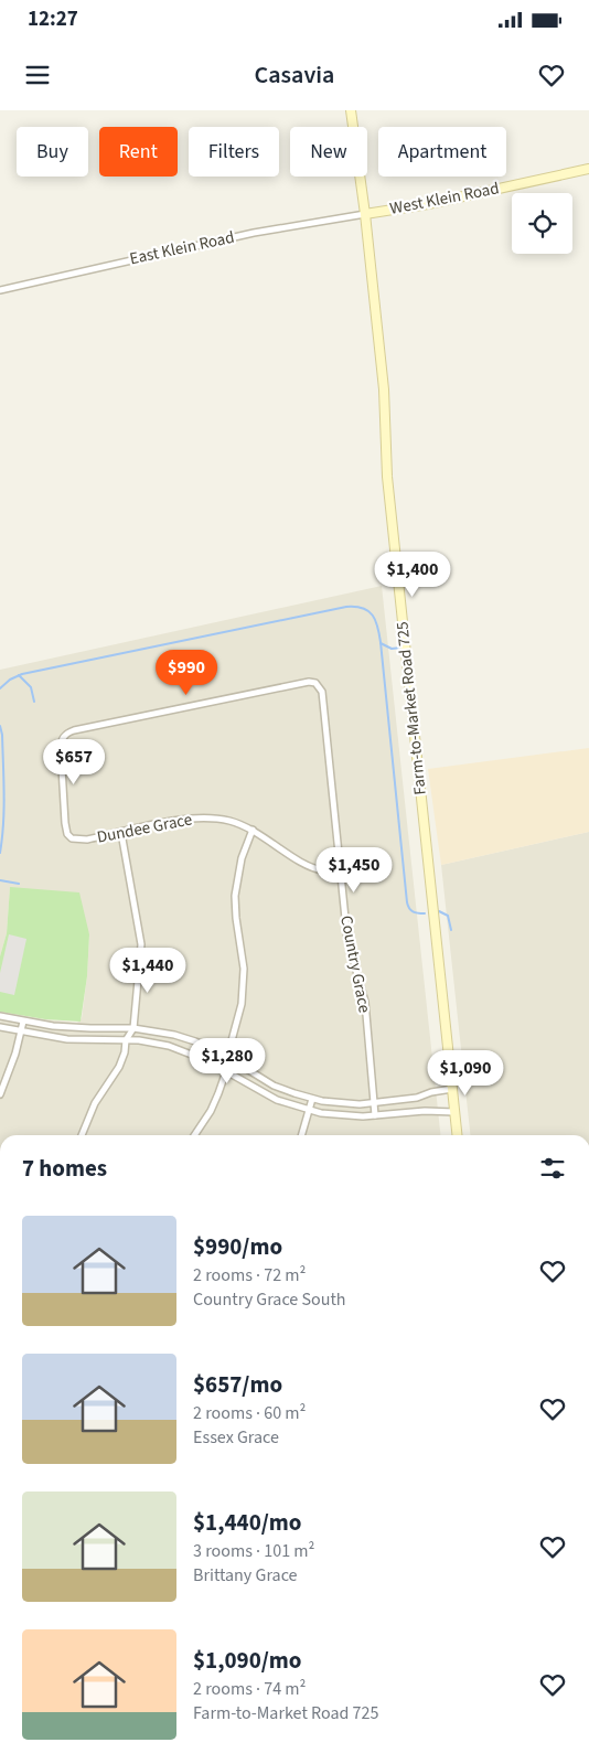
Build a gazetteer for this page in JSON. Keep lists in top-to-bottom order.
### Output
{
  "streets": {
    "street": [
      "West Klein Road",
      "East Klein Road",
      "Farm-to-Market Road 725",
      "Dundee Grace",
      "Country Grace"
    ]
  },
  "crossings": [
    ["West Klein Road", "East Klein Road"],
    ["West Klein Road", "Farm-to-Market Road 725"],
    ["East Klein Road", "Farm-to-Market Road 725"],
    ["Dundee Grace", "Country Grace"]
  ],
  "page": {
    "status": "12:27",
    "header": "Casavia",
    "chip": [
      "Buy",
      "Rent",
      "Filters",
      "New",
      "Apartment"
    ],
    "price": [
      "$1,400",
      "$990",
      "$657",
      "$1,450",
      "$1,440",
      "$1,280",
      "$1,090"
    ],
    "heading": "7 homes",
    "list": [
      {
        "name": "$990/mo",
        "note": "2 rooms · 72 m² · Country Grace South"
      },
      {
        "name": "$657/mo",
        "note": "2 rooms · 60 m² · Essex Grace"
      },
      {
        "name": "$1,440/mo",
        "note": "3 rooms · 101 m² · Brittany Grace"
      },
      {
        "name": "$1,090/mo",
        "note": "2 rooms · 74 m² · Farm-to-Market Road 725"
      }
    ]
  }
}
